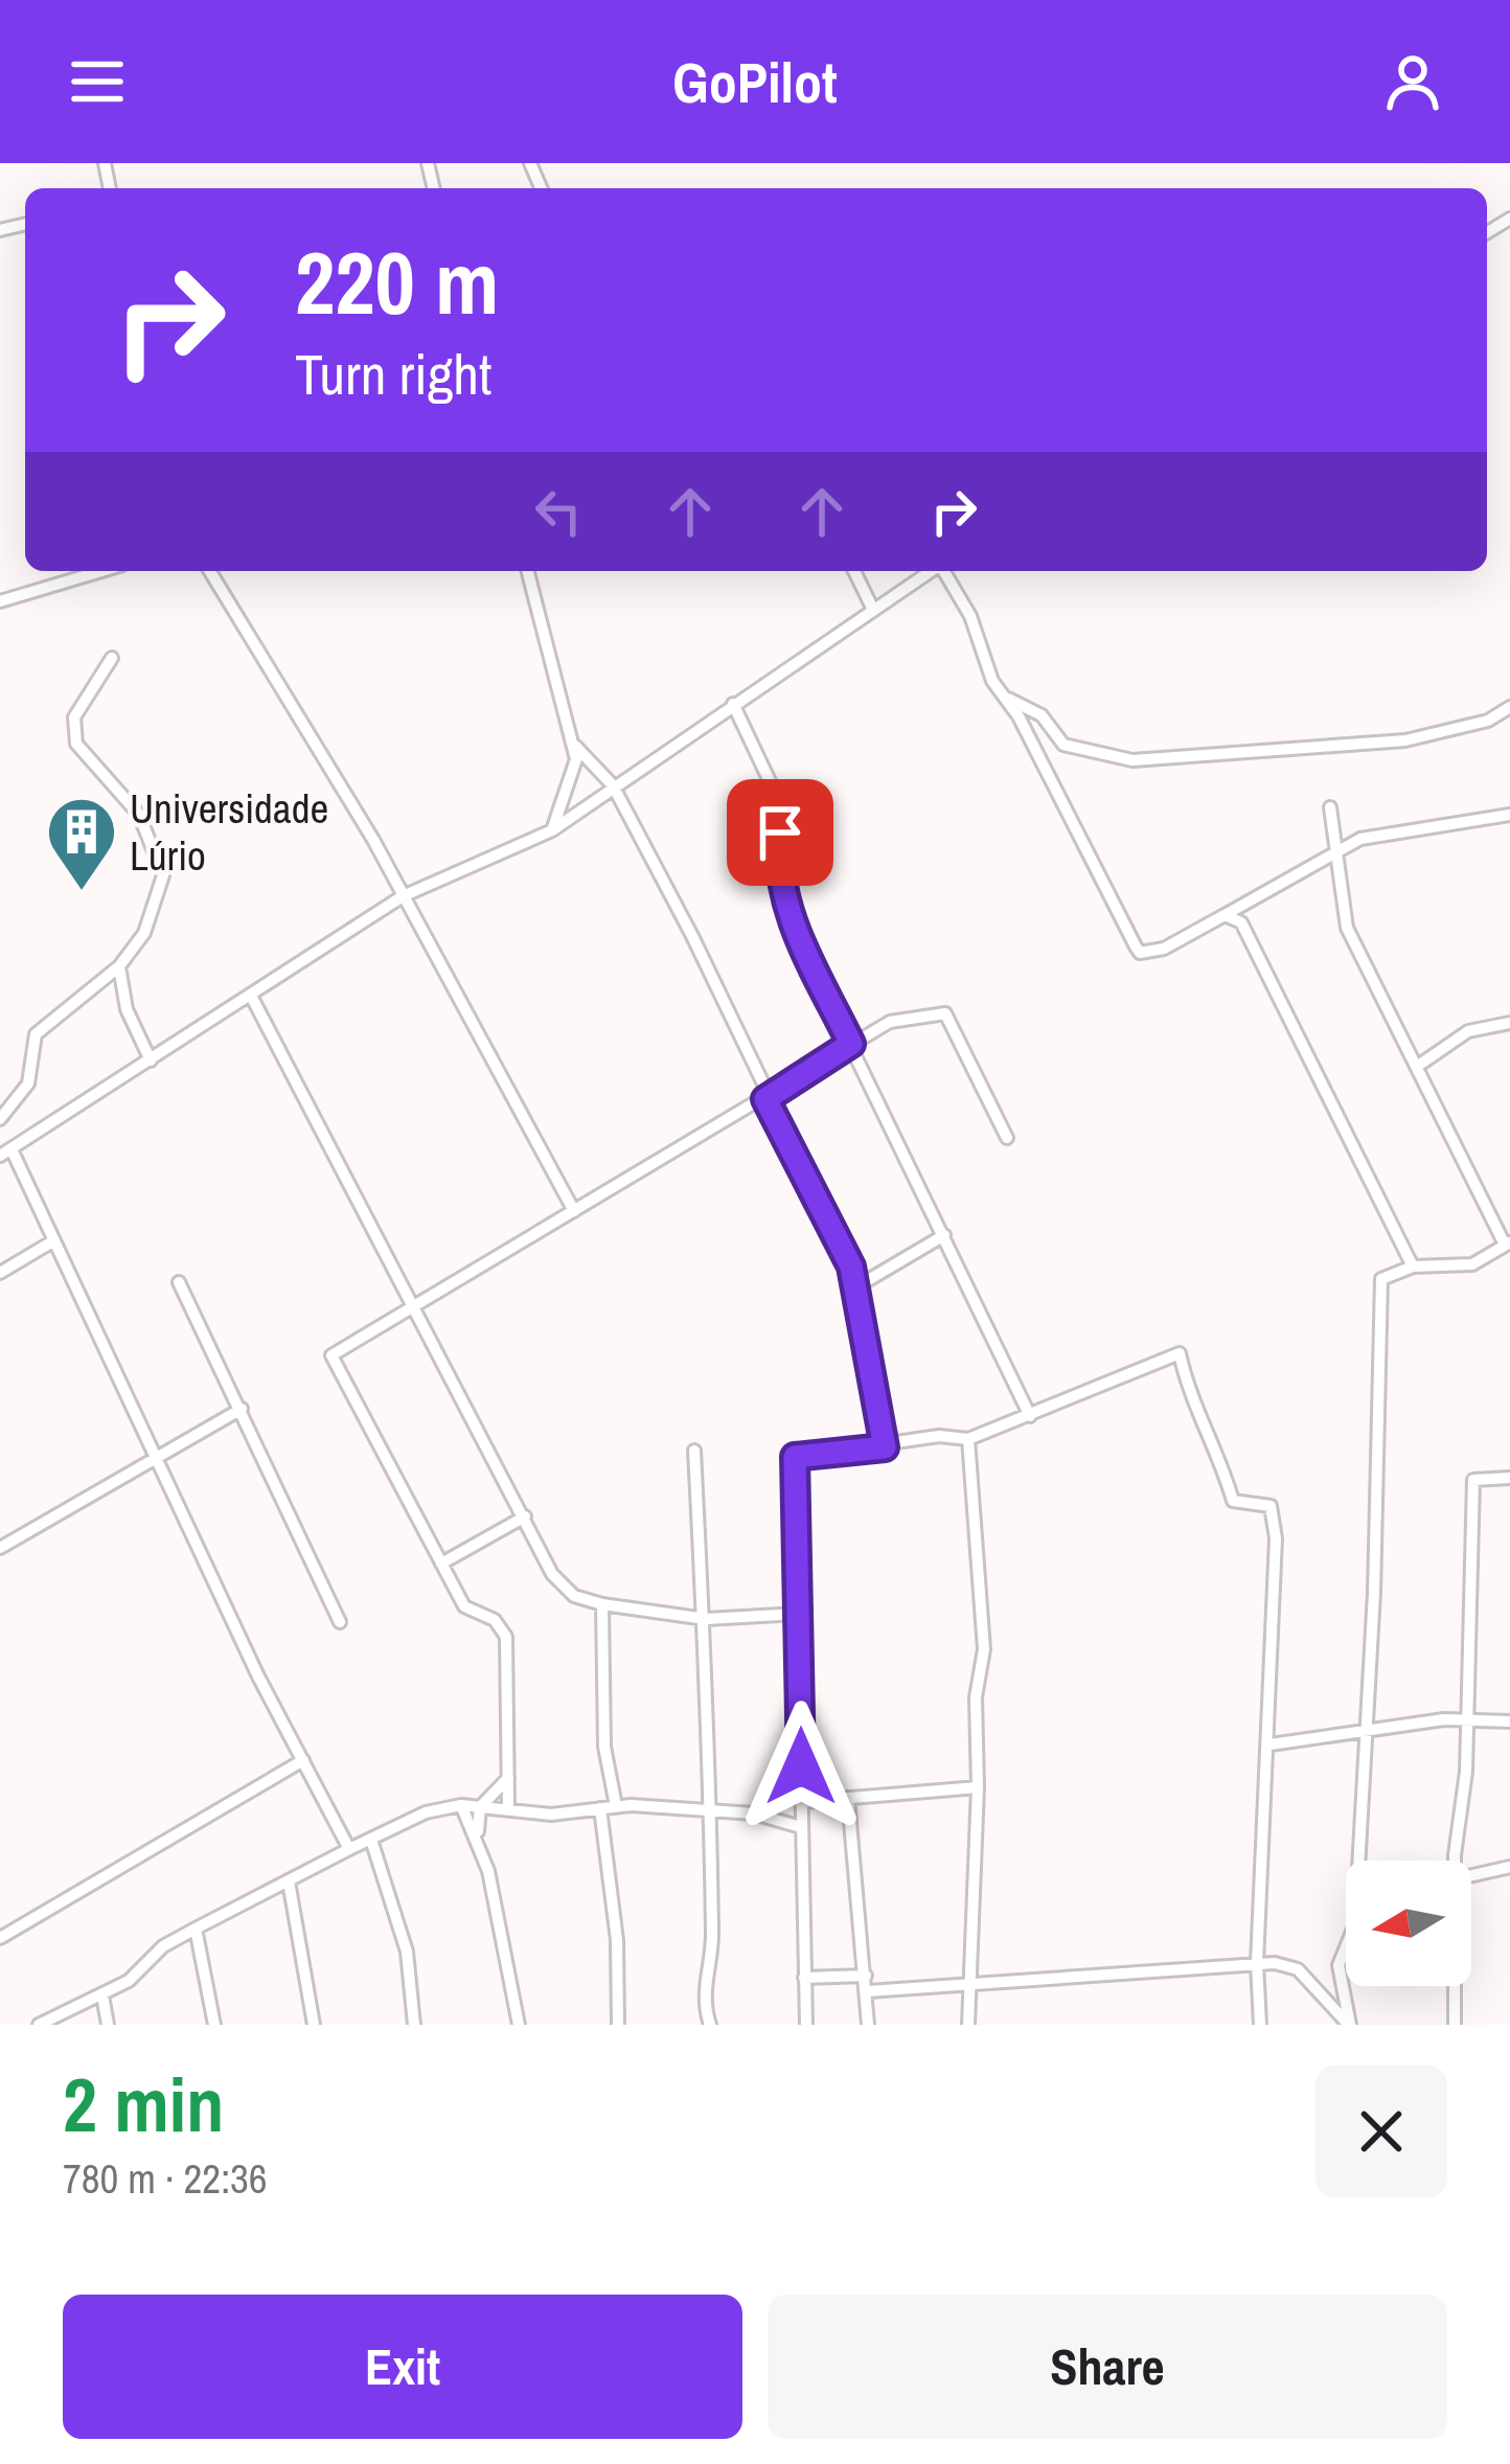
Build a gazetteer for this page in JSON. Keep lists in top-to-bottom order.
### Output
{
  "places": {
    "building": ["Universidade Lúrio"]
  },
  "north": "left",
  "page": {
    "header": "GoPilot",
    "turn": ["220 m", "Turn right"],
    "heading": ["2 min", "780 m · 22:36"],
    "buttons": ["Exit", "Share"]
  }
}
